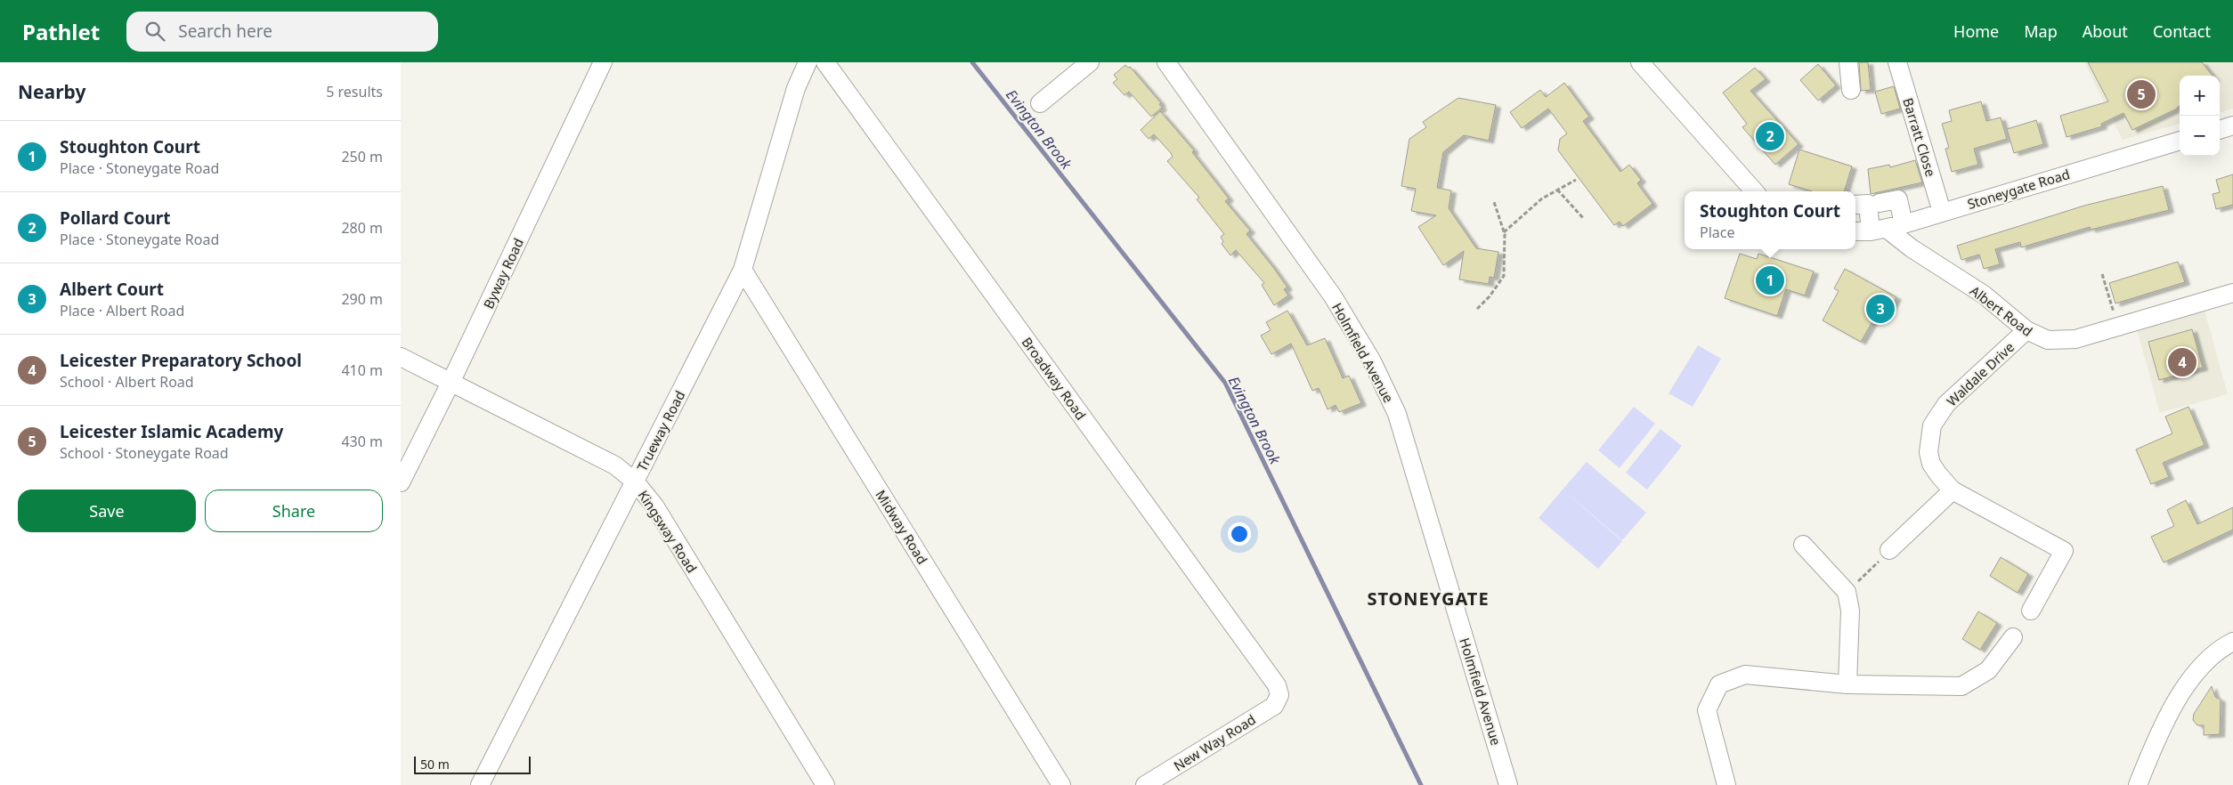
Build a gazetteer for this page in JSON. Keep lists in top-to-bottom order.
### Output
{
  "streets": {
    "street": [
      "Barratt Close",
      "Stoneygate Road",
      "Byway Road",
      "Albert Road",
      "Holmfield Avenue",
      "Waldale Drive",
      "Broadway Road",
      "Trueway Road",
      "Midway Road",
      "Kingsway Road",
      "New Way Road"
    ]
  },
  "crossings": [
    ["Barratt Close", "Stoneygate Road"],
    ["Stoneygate Road", "Albert Road"],
    ["Byway Road", "Kingsway Road"],
    ["Albert Road", "Waldale Drive"],
    ["Broadway Road", "New Way Road"],
    ["Trueway Road", "Midway Road"],
    ["Trueway Road", "Kingsway Road"]
  ],
  "districts": ["STONEYGATE"],
  "water": ["Evington Brook"],
  "scale_bar": "50 m",
  "page": {
    "header": "Pathlet",
    "search": "Search here",
    "nav": [
      "Home",
      "Map",
      "About",
      "Contact"
    ],
    "heading": ["Nearby", "5 results"],
    "map_buttons": ["+", "−"],
    "pins": [
      "5",
      "2",
      "1",
      "3",
      "4"
    ],
    "list": [
      {
        "mark": "1",
        "name": "Stoughton Court",
        "note": "Place · Stoneygate Road",
        "value": "250 m"
      },
      {
        "mark": "2",
        "name": "Pollard Court",
        "note": "Place · Stoneygate Road",
        "value": "280 m"
      },
      {
        "mark": "3",
        "name": "Albert Court",
        "note": "Place · Albert Road",
        "value": "290 m"
      },
      {
        "mark": "4",
        "name": "Leicester Preparatory School",
        "note": "School · Albert Road",
        "value": "410 m"
      },
      {
        "mark": "5",
        "name": "Leicester Islamic Academy",
        "note": "School · Stoneygate Road",
        "value": "430 m"
      }
    ],
    "popup": ["Stoughton Court", "Place"],
    "buttons": ["Save", "Share"],
    "scale": "50 m"
  }
}
